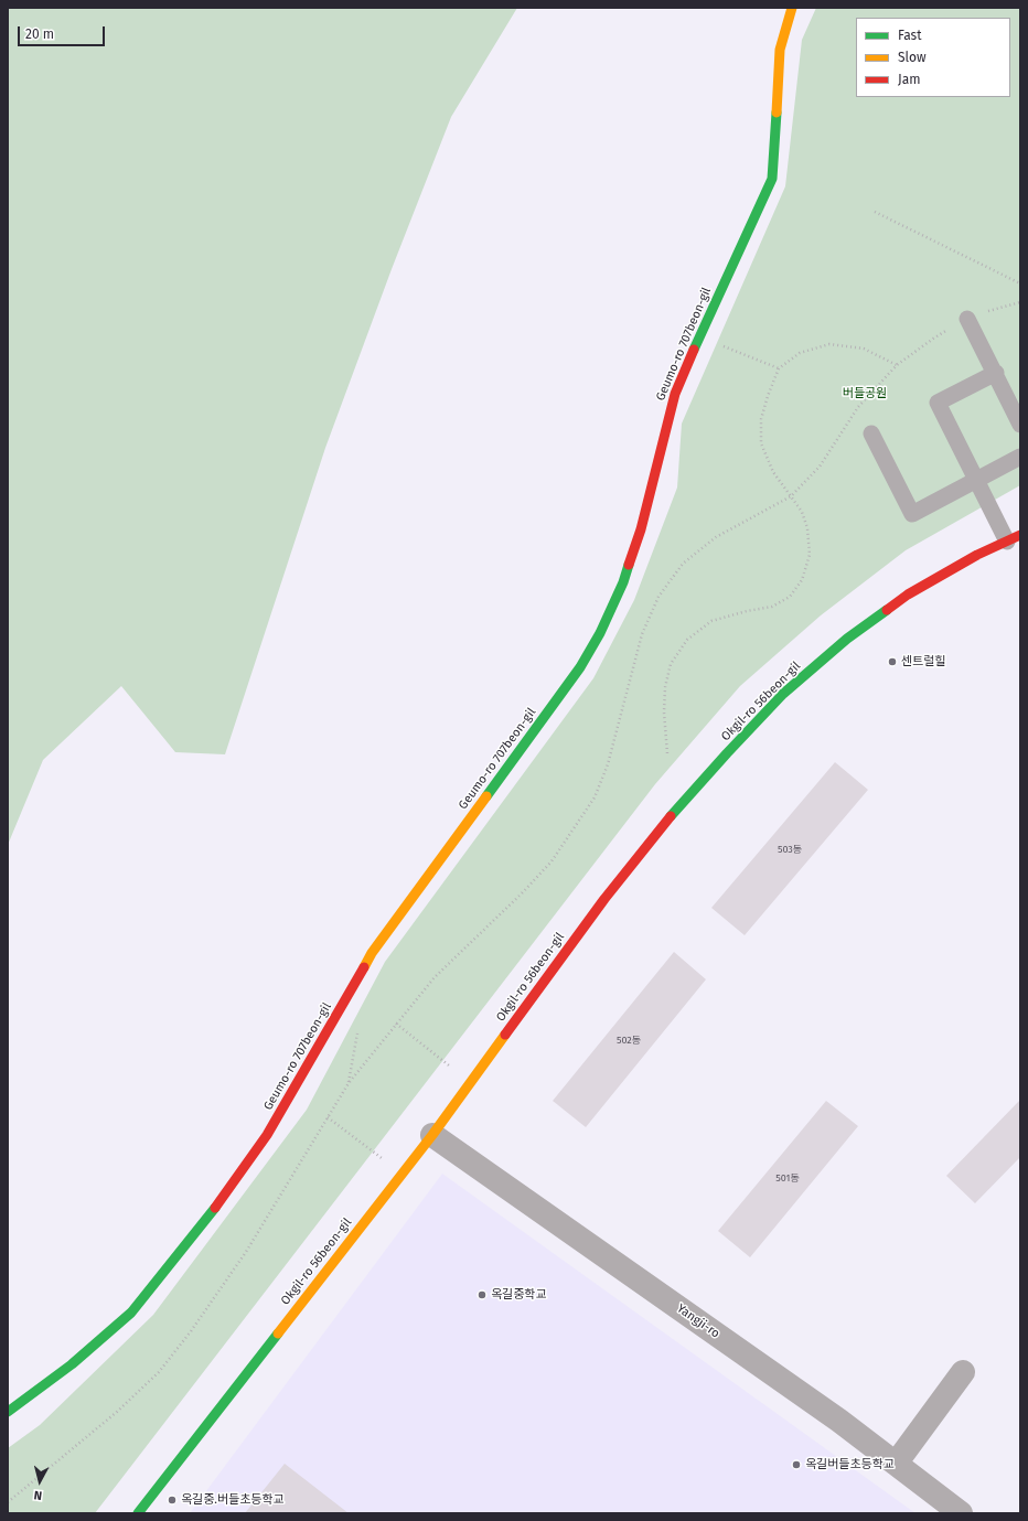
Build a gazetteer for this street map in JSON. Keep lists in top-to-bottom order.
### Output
{
  "streets": {
    "street": ["Geumo-ro 707beon-gil", "Okgil-ro 56beon-gil", "Yangji-ro"]
  },
  "crossings": [
    ["Okgil-ro 56beon-gil", "Yangji-ro"]
  ],
  "parks": ["버들공원"],
  "places": [
    "센트럴힐",
    "옥길중학교",
    "옥길버들초등학교",
    "옥길중.버들초등학교"
  ],
  "house_numbers": ["503동", "502동", "501동"],
  "legend": ["Fast", "Slow", "Jam"],
  "scale_bar": "20 m",
  "north": "bottom"
}
